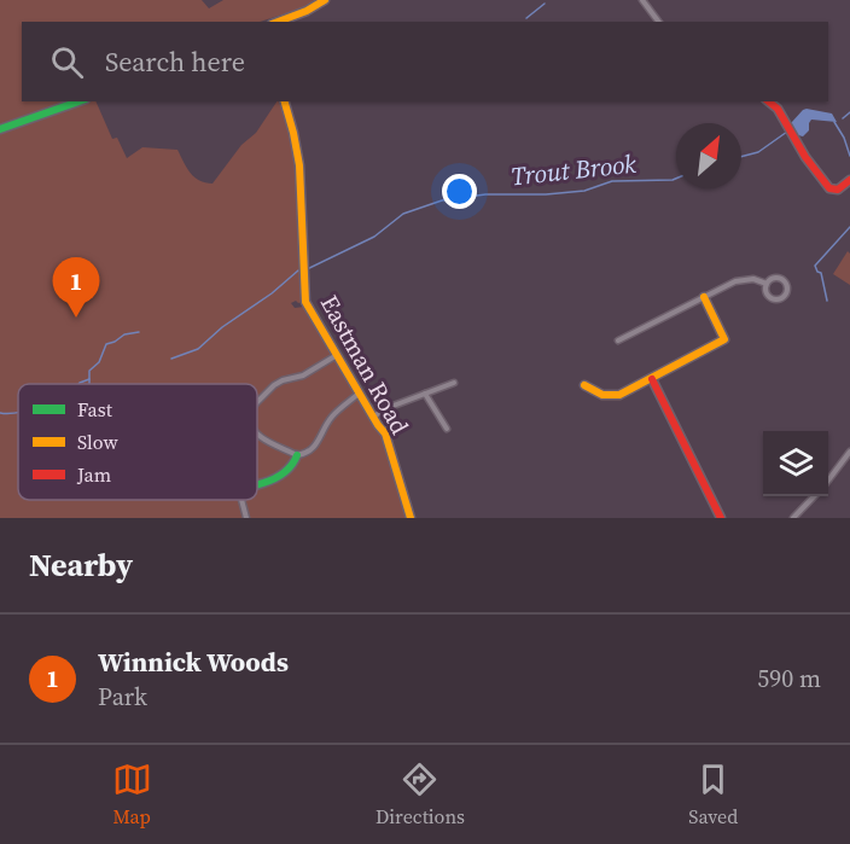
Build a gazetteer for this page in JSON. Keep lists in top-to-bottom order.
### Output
{
  "streets": {
    "street": ["Eastman Road"]
  },
  "water": ["Trout Brook"],
  "legend": ["Fast", "Slow", "Jam"],
  "north": "top right",
  "page": {
    "search": "Search here",
    "pins": "1",
    "heading": "Nearby",
    "list": [
      {
        "mark": "1",
        "name": "Winnick Woods",
        "note": "Park",
        "value": "590 m"
      }
    ],
    "nav": ["Map", "Directions", "Saved"]
  }
}
